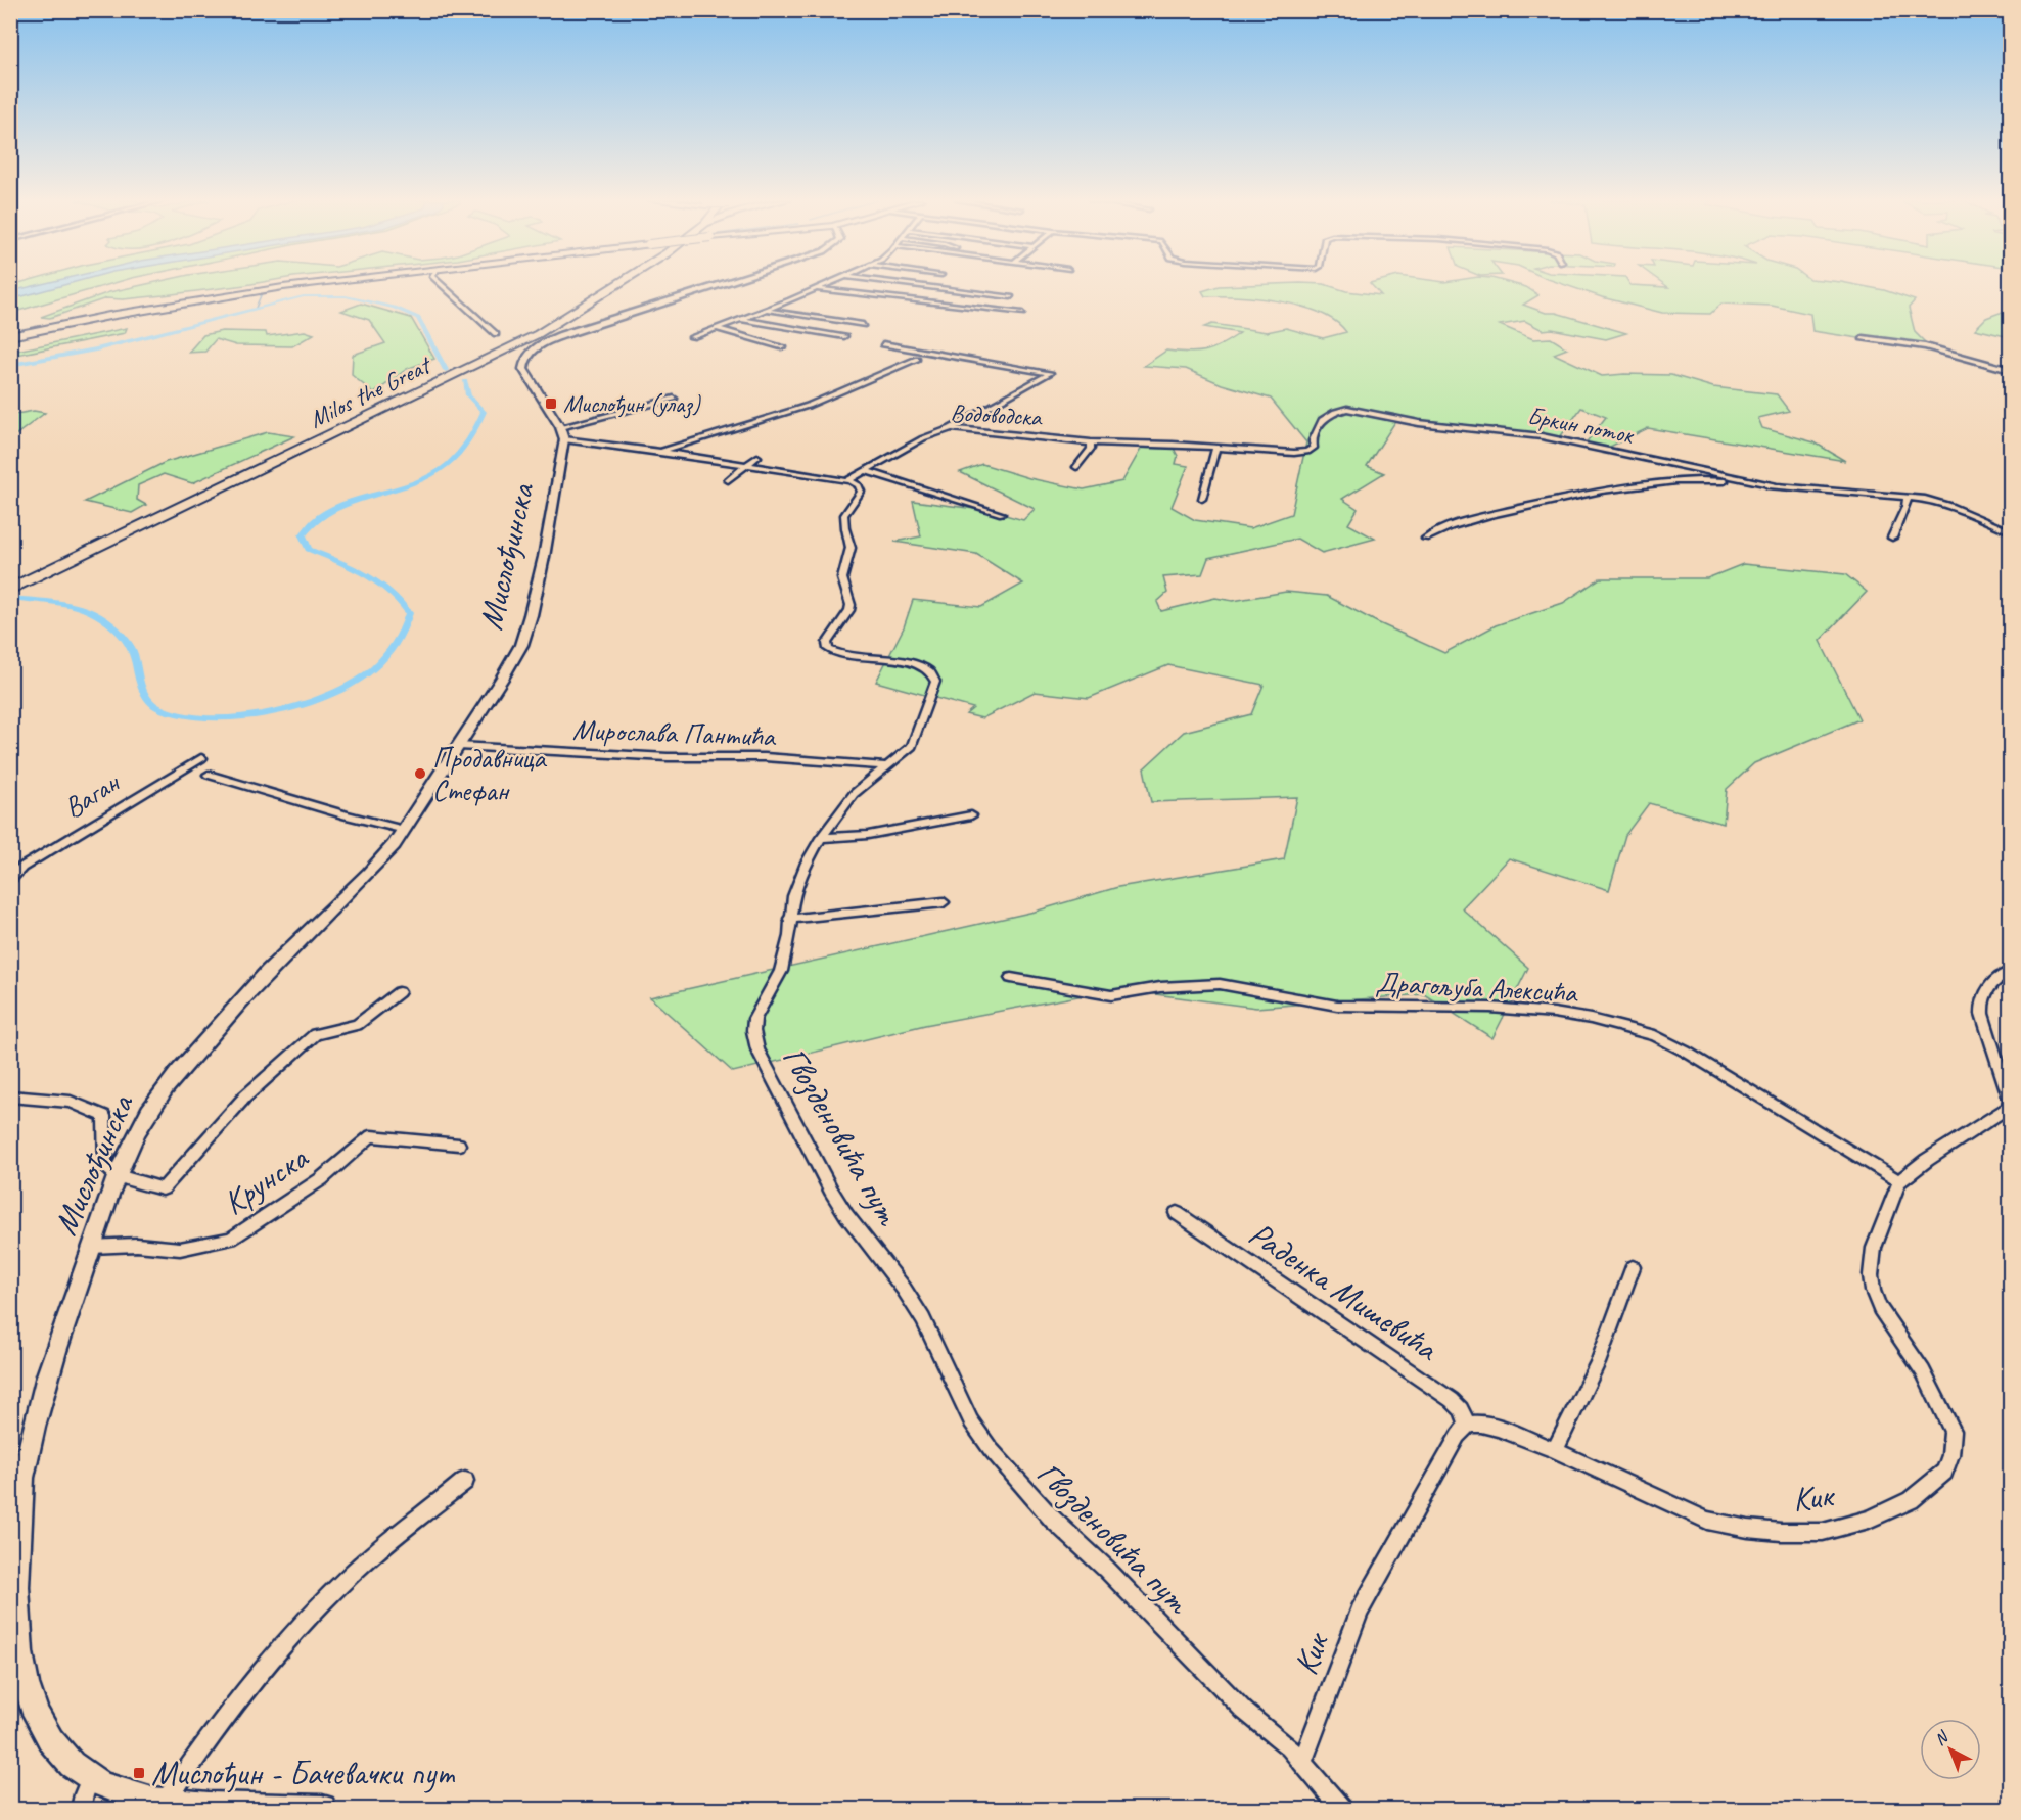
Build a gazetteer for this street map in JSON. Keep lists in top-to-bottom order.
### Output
{
  "streets": {
    "highway": ["Milos the Great"],
    "main road": ["Мислођинска"],
    "street": [
      "Водоводска",
      "Бркин поток",
      "Мирослава Пантића",
      "Ваган",
      "Драгољуба Алексића",
      "Гвозденовића пут",
      "Крунска",
      "Раденка Мишевића",
      "Кик"
    ]
  },
  "crossings": [
    ["Водоводска", "Бркин поток"],
    ["Водоводска", "Гвозденовића пут"],
    ["Мислођинска", "Мирослава Пантића"],
    ["Мислођинска", "Крунска"],
    ["Мирослава Пантића", "Гвозденовића пут"],
    ["Драгољуба Алексића", "Кик"],
    ["Гвозденовића пут", "Кик"],
    ["Раденка Мишевића", "Кик"]
  ],
  "places": {
    "transit": ["Мислођин (улаз)", "Мислођин - Бачевачки пут"],
    "other": ["Продавница Стефан"]
  },
  "north": "top left"
}
